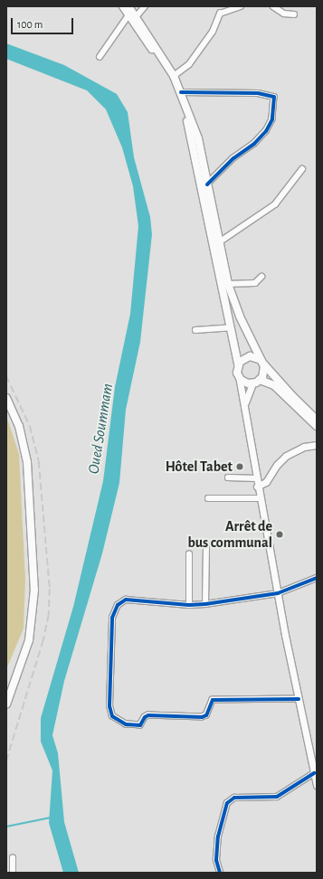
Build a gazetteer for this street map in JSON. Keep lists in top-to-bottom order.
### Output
{
  "water": ["Oued Soummam"],
  "places": ["Hôtel Tabet", "Arrêt de bus communal"],
  "scale_bar": "100 m"
}
